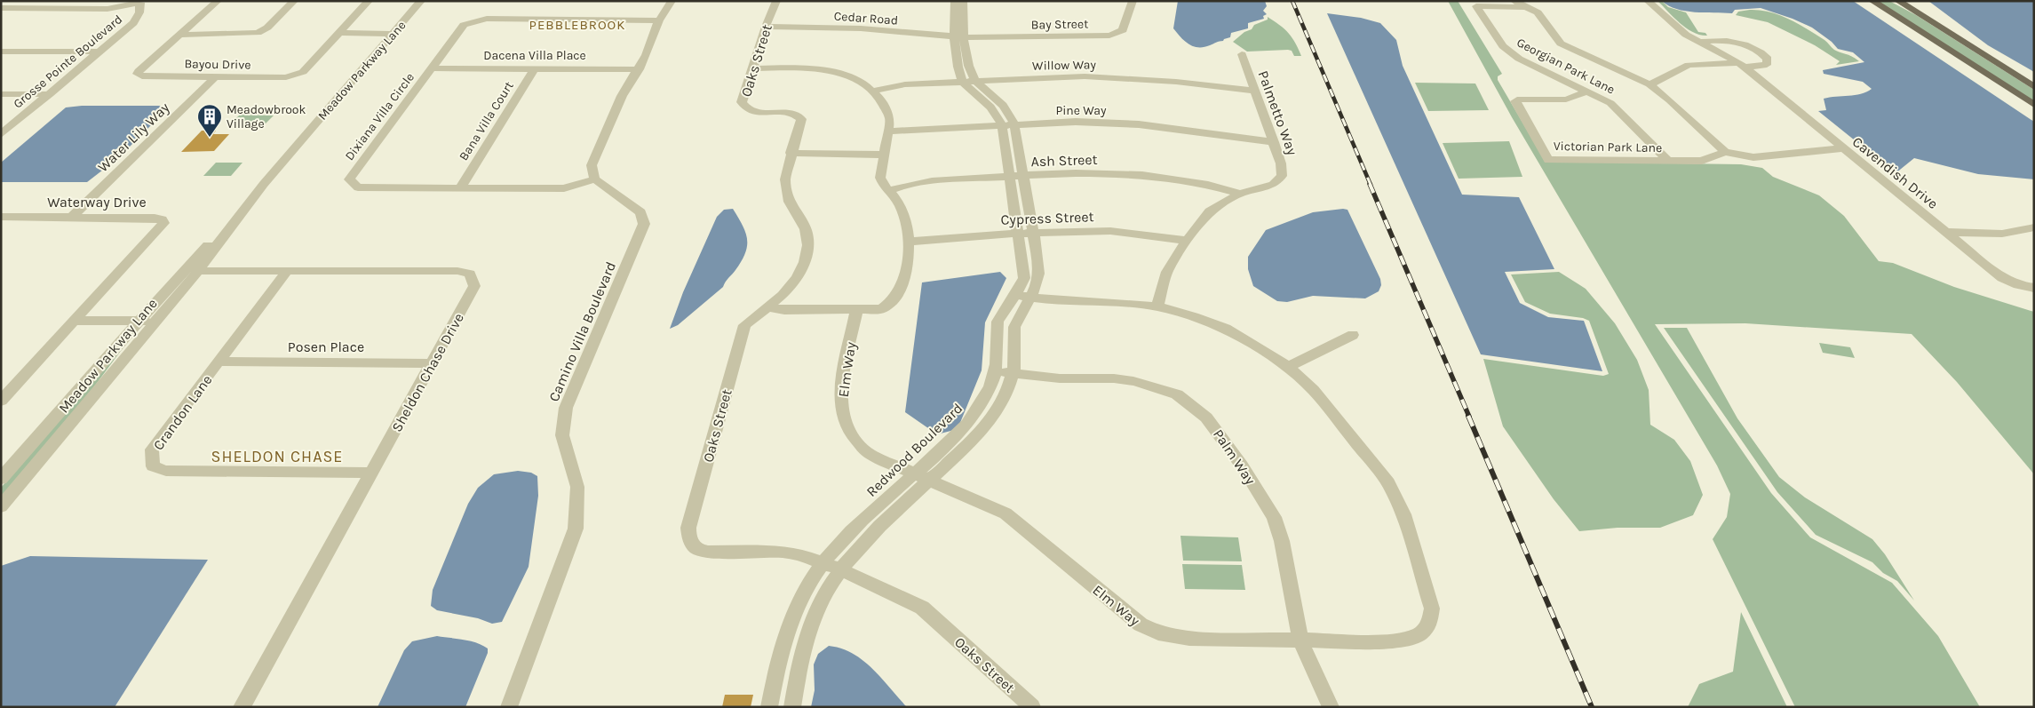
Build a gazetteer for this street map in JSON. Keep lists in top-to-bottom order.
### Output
{
  "streets": {
    "street": [
      "Cedar Road",
      "Bay Street",
      "Dacena Villa Place",
      "Oaks Street",
      "Grosse Pointe Boulevard",
      "Bayou Drive",
      "Willow Way",
      "Georgian Park Lane",
      "Meadow Parkway Lane",
      "Pine Way",
      "Palmetto Way",
      "Dixiana Villa Circle",
      "Bana Villa Court",
      "Water Lily Way",
      "Victorian Park Lane",
      "Ash Street",
      "Cavendish Drive",
      "Waterway Drive",
      "Cypress Street",
      "Camino Villa Boulevard",
      "Posen Place",
      "Elm Way",
      "Sheldon Chase Drive",
      "Crandon Lane",
      "Redwood Boulevard",
      "Palm Way"
    ]
  },
  "crossings": [
    ["Cedar Road", "Bay Street"],
    ["Cedar Road", "Oaks Street"],
    ["Dacena Villa Place", "Dixiana Villa Circle"],
    ["Dacena Villa Place", "Bana Villa Court"],
    ["Oaks Street", "Redwood Boulevard"],
    ["Bayou Drive", "Water Lily Way"],
    ["Willow Way", "Palmetto Way"],
    ["Willow Way", "Redwood Boulevard"],
    ["Georgian Park Lane", "Victorian Park Lane"],
    ["Meadow Parkway Lane", "Sheldon Chase Drive"],
    ["Pine Way", "Palmetto Way"],
    ["Pine Way", "Redwood Boulevard"],
    ["Palmetto Way", "Ash Street"],
    ["Palmetto Way", "Cypress Street"],
    ["Palmetto Way", "Elm Way"],
    ["Dixiana Villa Circle", "Bana Villa Court"],
    ["Dixiana Villa Circle", "Camino Villa Boulevard"],
    ["Water Lily Way", "Waterway Drive"],
    ["Ash Street", "Redwood Boulevard"],
    ["Cypress Street", "Redwood Boulevard"],
    ["Posen Place", "Sheldon Chase Drive"],
    ["Posen Place", "Crandon Lane"],
    ["Elm Way", "Redwood Boulevard"],
    ["Elm Way", "Palm Way"],
    ["Sheldon Chase Drive", "Crandon Lane"],
    ["Redwood Boulevard", "Palm Way"]
  ],
  "districts": ["PEBBLEBROOK", "SHELDON CHASE"],
  "places": {
    "building": ["Meadowbrook Village"]
  }
}
